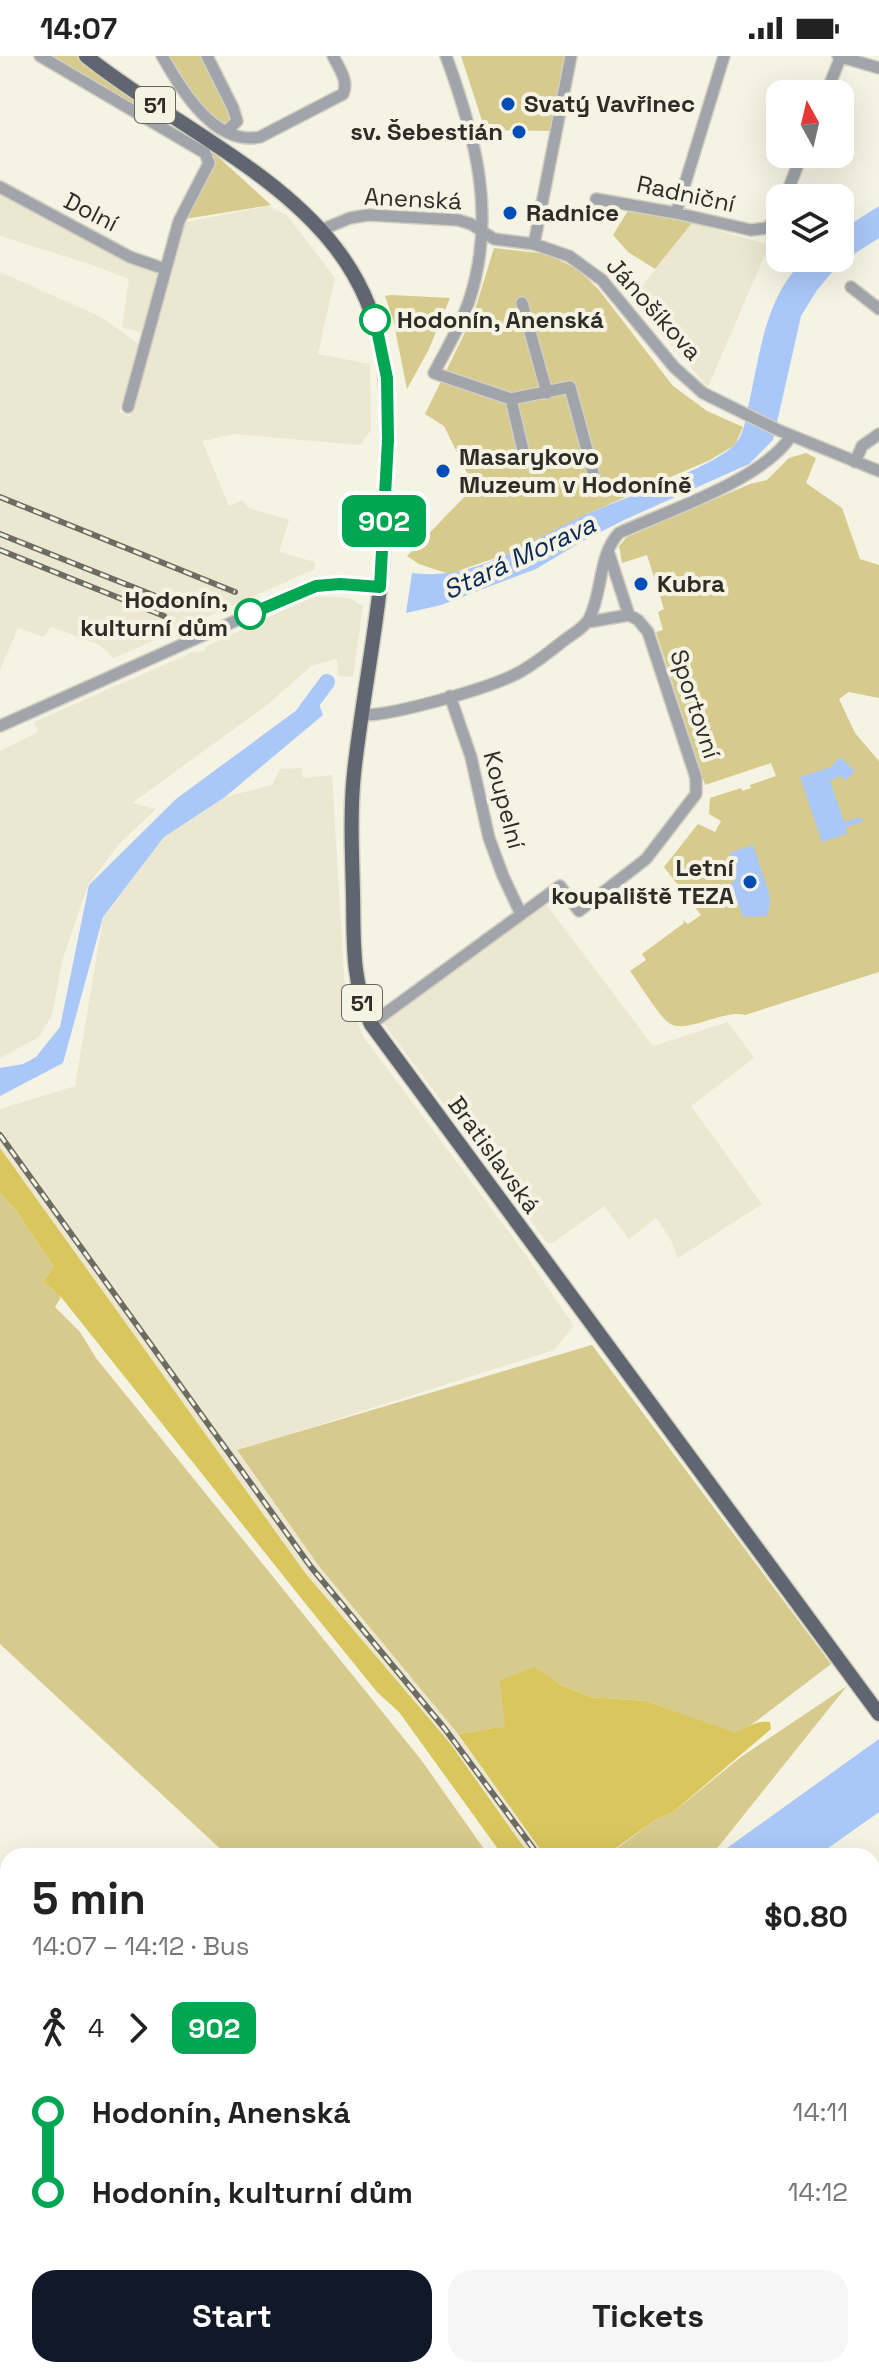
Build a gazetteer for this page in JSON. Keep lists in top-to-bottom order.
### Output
{
  "streets": {
    "main road": ["51", "Bratislavská"],
    "street": [
      "Radniční",
      "Anenská",
      "Dolní",
      "Jánošíkova",
      "Sportovní",
      "Koupelní"
    ]
  },
  "crossings": [
    ["51", "Anenská"],
    ["51", "Bratislavská"],
    ["Anenská", "Jánošíkova"],
    ["Sportovní", "Koupelní"]
  ],
  "water": ["Stará Morava"],
  "places": [
    "Svatý Vavřinec",
    "sv. Šebestián",
    "Radnice",
    "Hodonín, Anenská",
    "Masarykovo Muzeum v Hodoníně",
    "Kubra",
    "Hodonín, kulturní dům",
    "Letní koupaliště TEZA"
  ],
  "lines": ["bus line 902"],
  "north": "top",
  "page": {
    "status": "14:07",
    "on_map": "902",
    "heading": ["5 min", "14:07 – 14:12 · Bus", "$0.80"],
    "legs": ["4", "902"],
    "list": [
      {
        "name": "Hodonín, Anenská",
        "value": "14:11"
      },
      {
        "name": "Hodonín, kulturní dům",
        "value": "14:12"
      }
    ],
    "buttons": ["Start", "Tickets"]
  }
}
